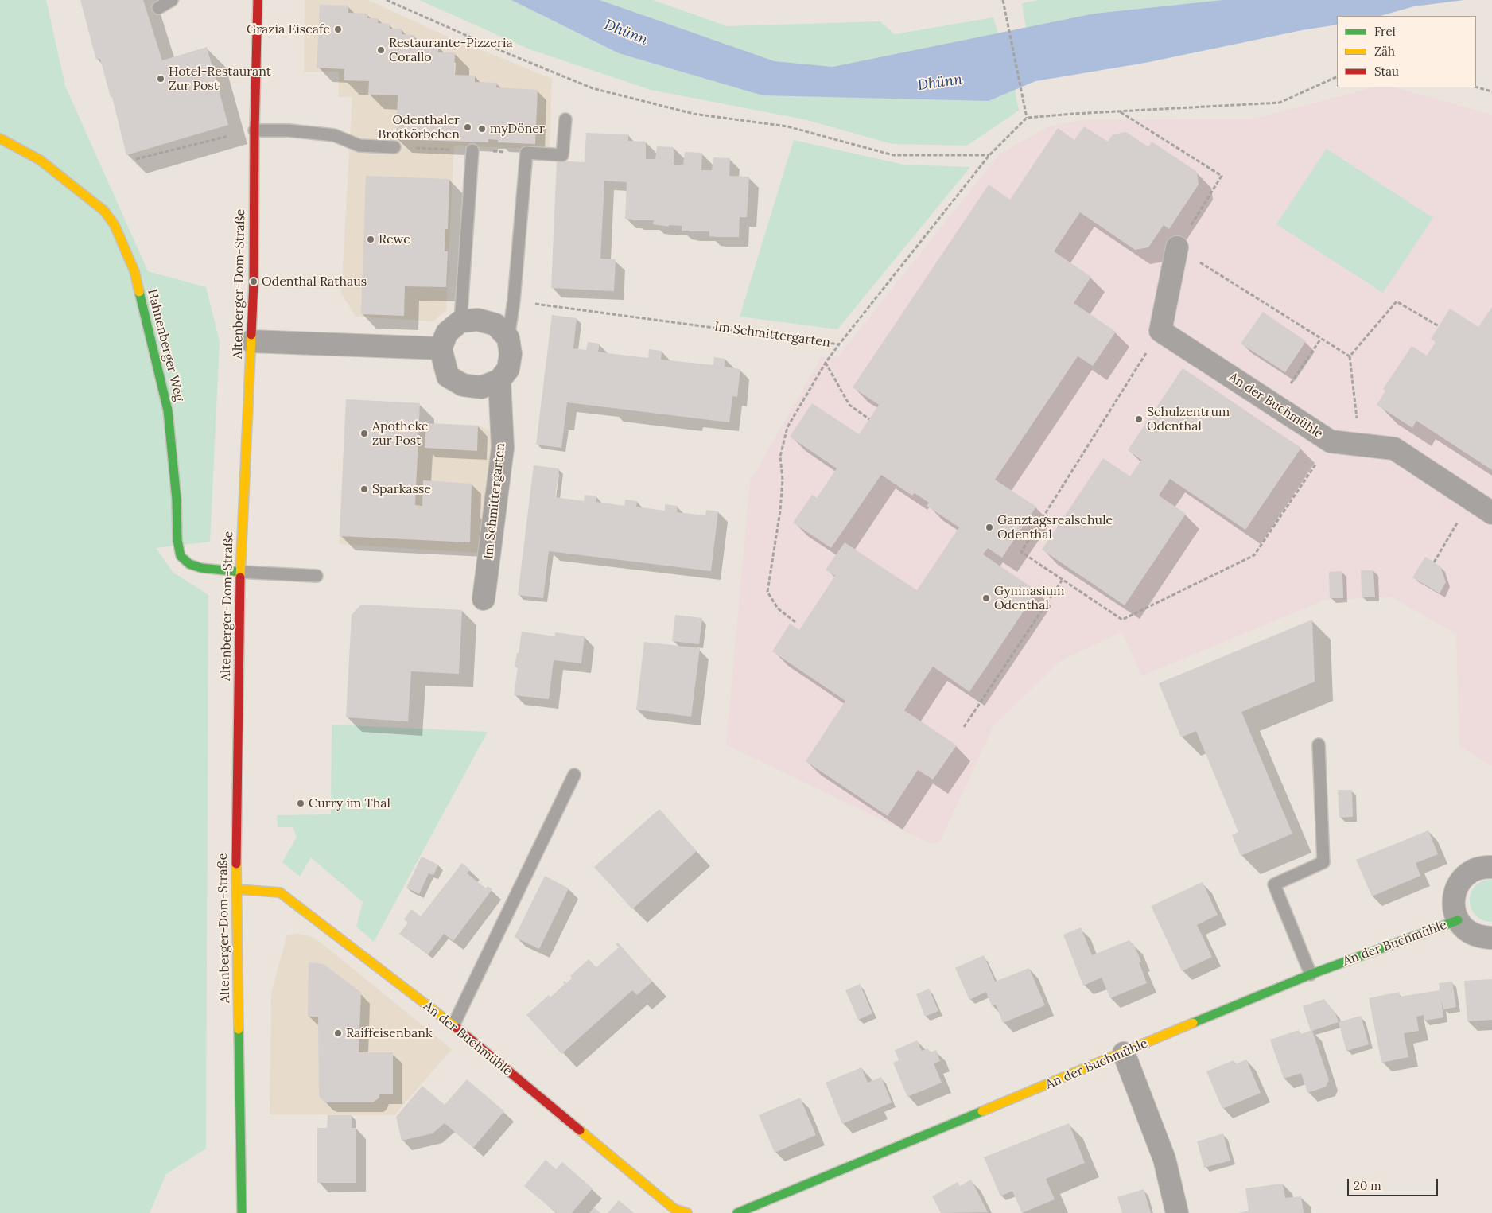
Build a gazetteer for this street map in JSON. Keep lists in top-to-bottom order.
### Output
{
  "streets": {
    "street": [
      "Altenberger-Dom-Straße",
      "Im Schmittergarten",
      "Hahnenberger Weg",
      "An der Buchmühle"
    ]
  },
  "crossings": [
    ["Altenberger-Dom-Straße", "Hahnenberger Weg"],
    ["Altenberger-Dom-Straße", "An der Buchmühle"]
  ],
  "water": ["Dhünn"],
  "places": [
    "Grazia Eiscafe",
    "Restaurante-Pizzeria Corallo",
    "Hotel-Restaurant Zur Post",
    "Odenthaler Brotkörbchen",
    "myDöner",
    "Rewe",
    "Odenthal Rathaus",
    "Schulzentrum Odenthal",
    "Apotheke zur Post",
    "Sparkasse",
    "Ganztagsrealschule Odenthal",
    "Gymnasium Odenthal",
    "Curry im Thal",
    "Raiffeisenbank"
  ],
  "legend": ["Frei", "Zäh", "Stau"],
  "scale_bar": "20 m"
}
